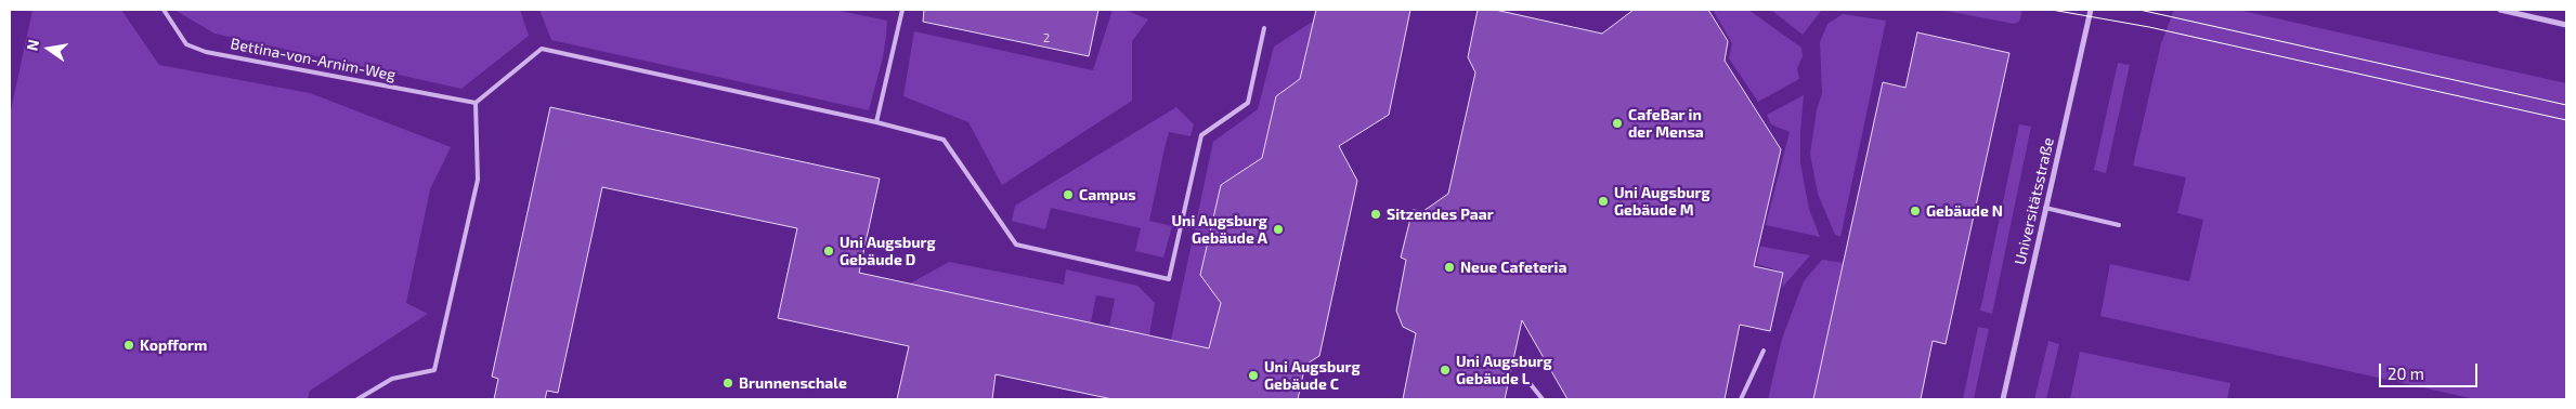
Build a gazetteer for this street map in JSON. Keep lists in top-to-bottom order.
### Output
{
  "streets": {
    "street": ["Universitätsstraße"],
    "lane": ["Bettina-von-Arnim-Weg"]
  },
  "places": [
    "CafeBar in der Mensa",
    "Campus",
    "Uni Augsburg Gebäude M",
    "Gebäude N",
    "Sitzendes Paar",
    "Uni Augsburg Gebäude A",
    "Uni Augsburg Gebäude D",
    "Neue Cafeteria",
    "Kopfform",
    "Uni Augsburg Gebäude L",
    "Uni Augsburg Gebäude C",
    "Brunnenschale"
  ],
  "house_numbers": ["2"],
  "scale_bar": "20 m",
  "north": "left"
}
